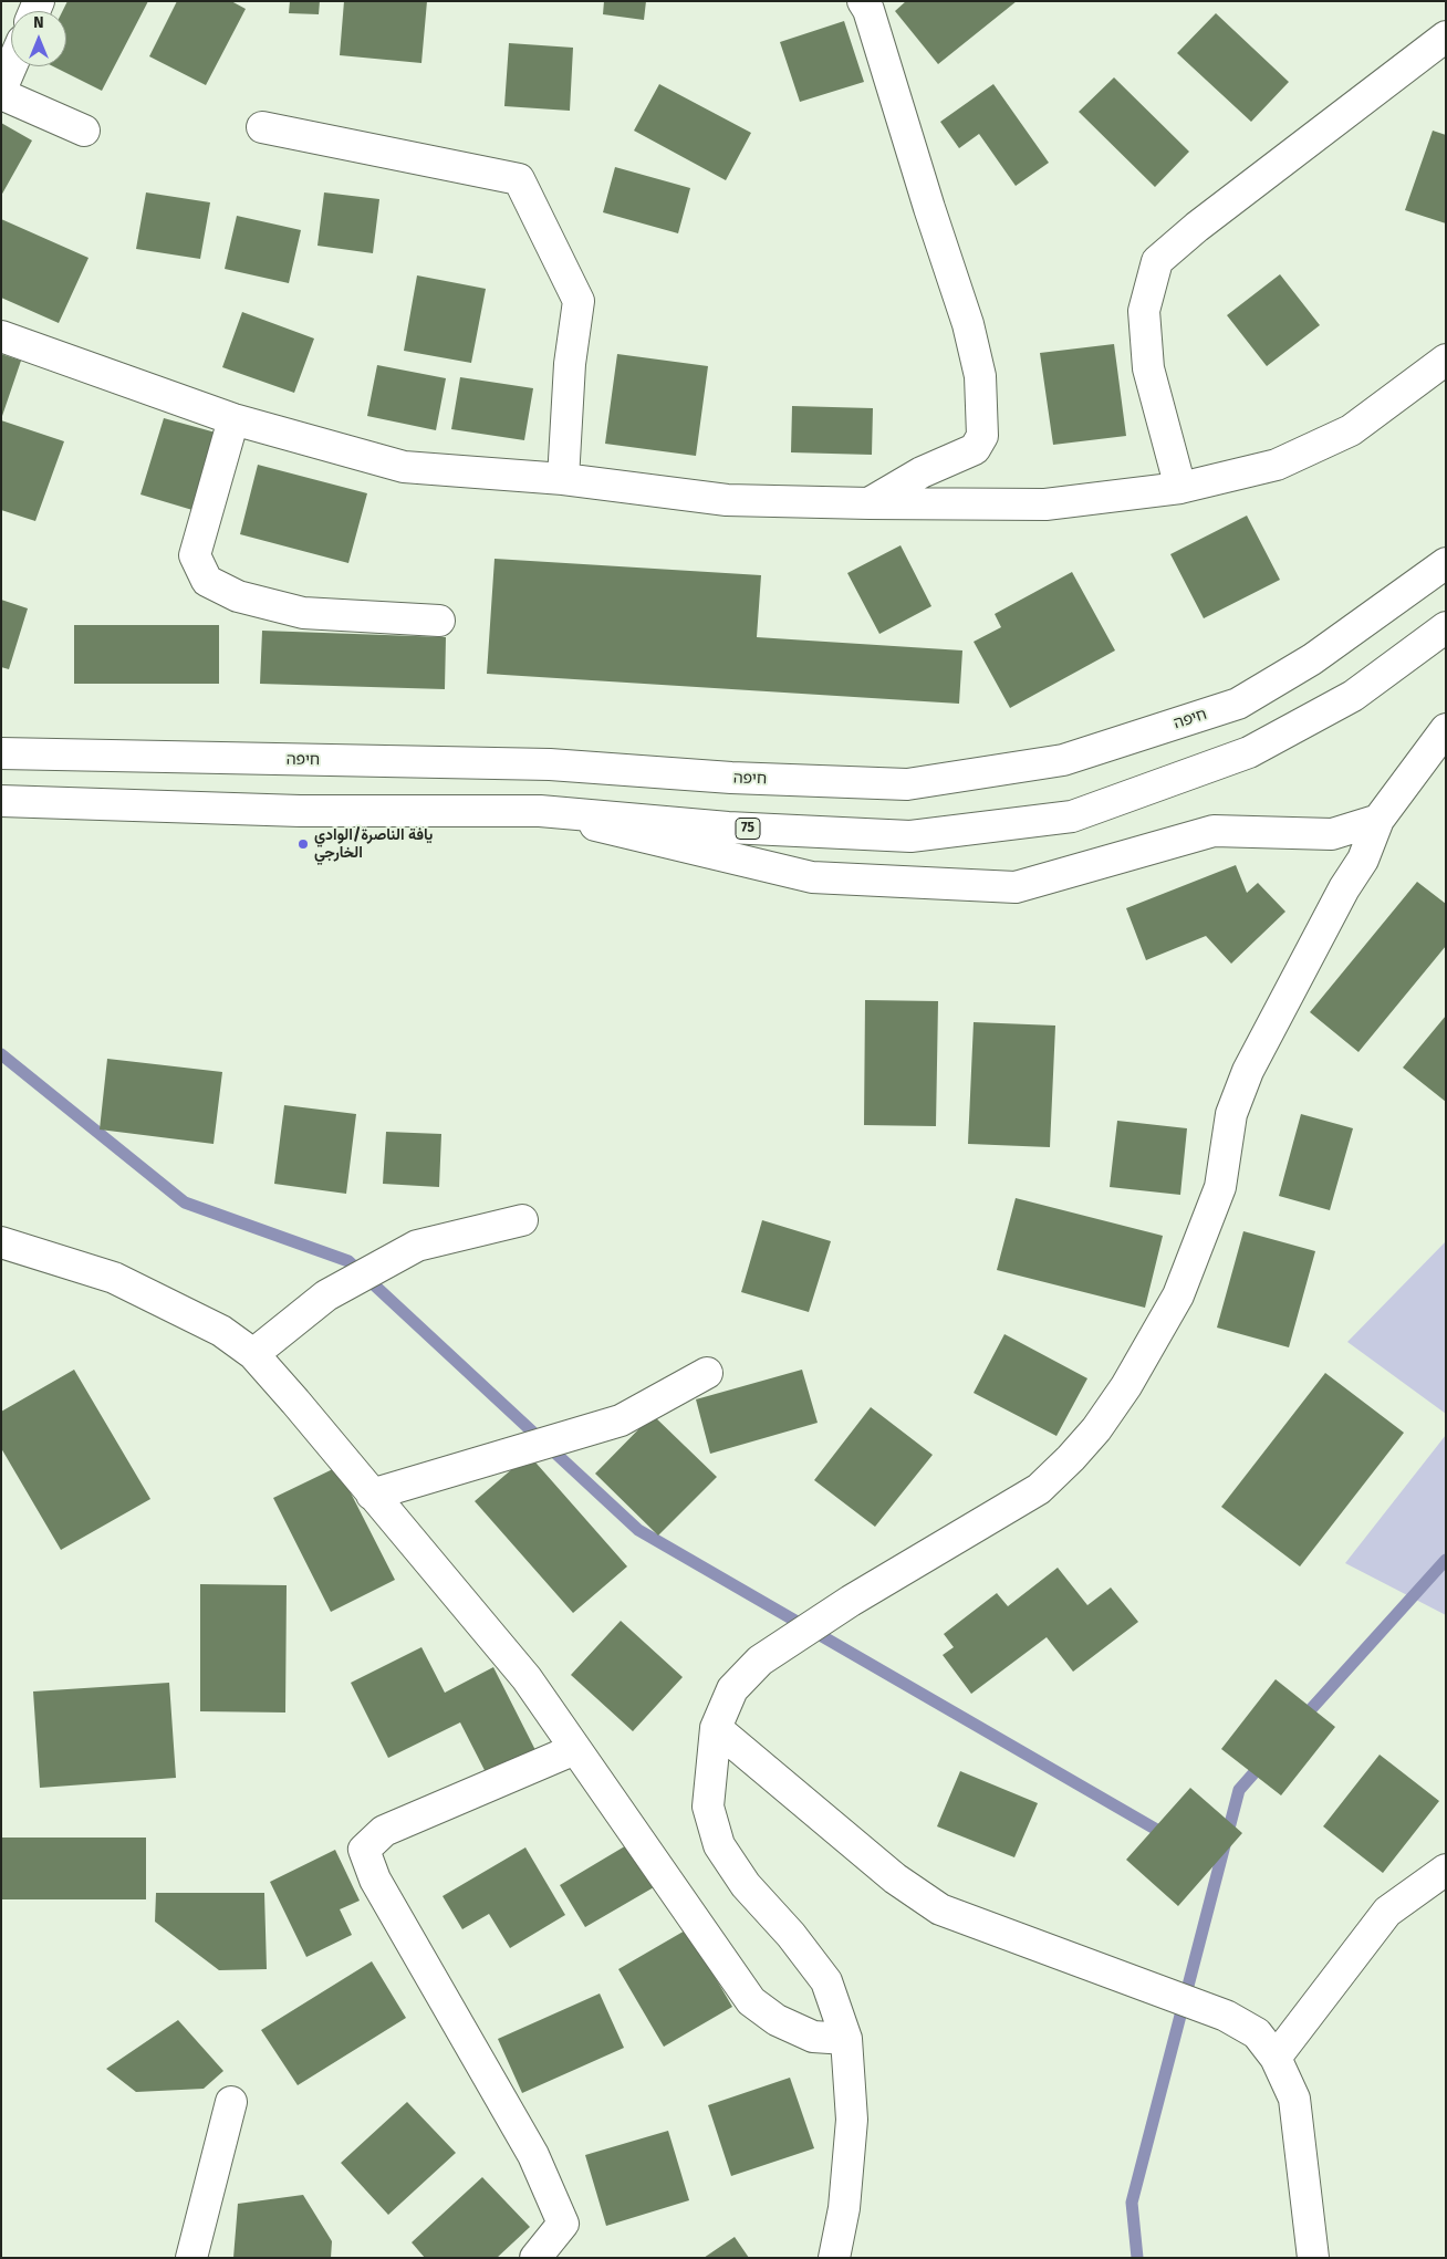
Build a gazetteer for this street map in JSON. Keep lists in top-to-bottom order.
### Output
{
  "streets": {
    "main road": ["חיפה", "75"]
  },
  "places": ["يافة الناصرة/الوادي الخارجي"],
  "north": "top"
}
